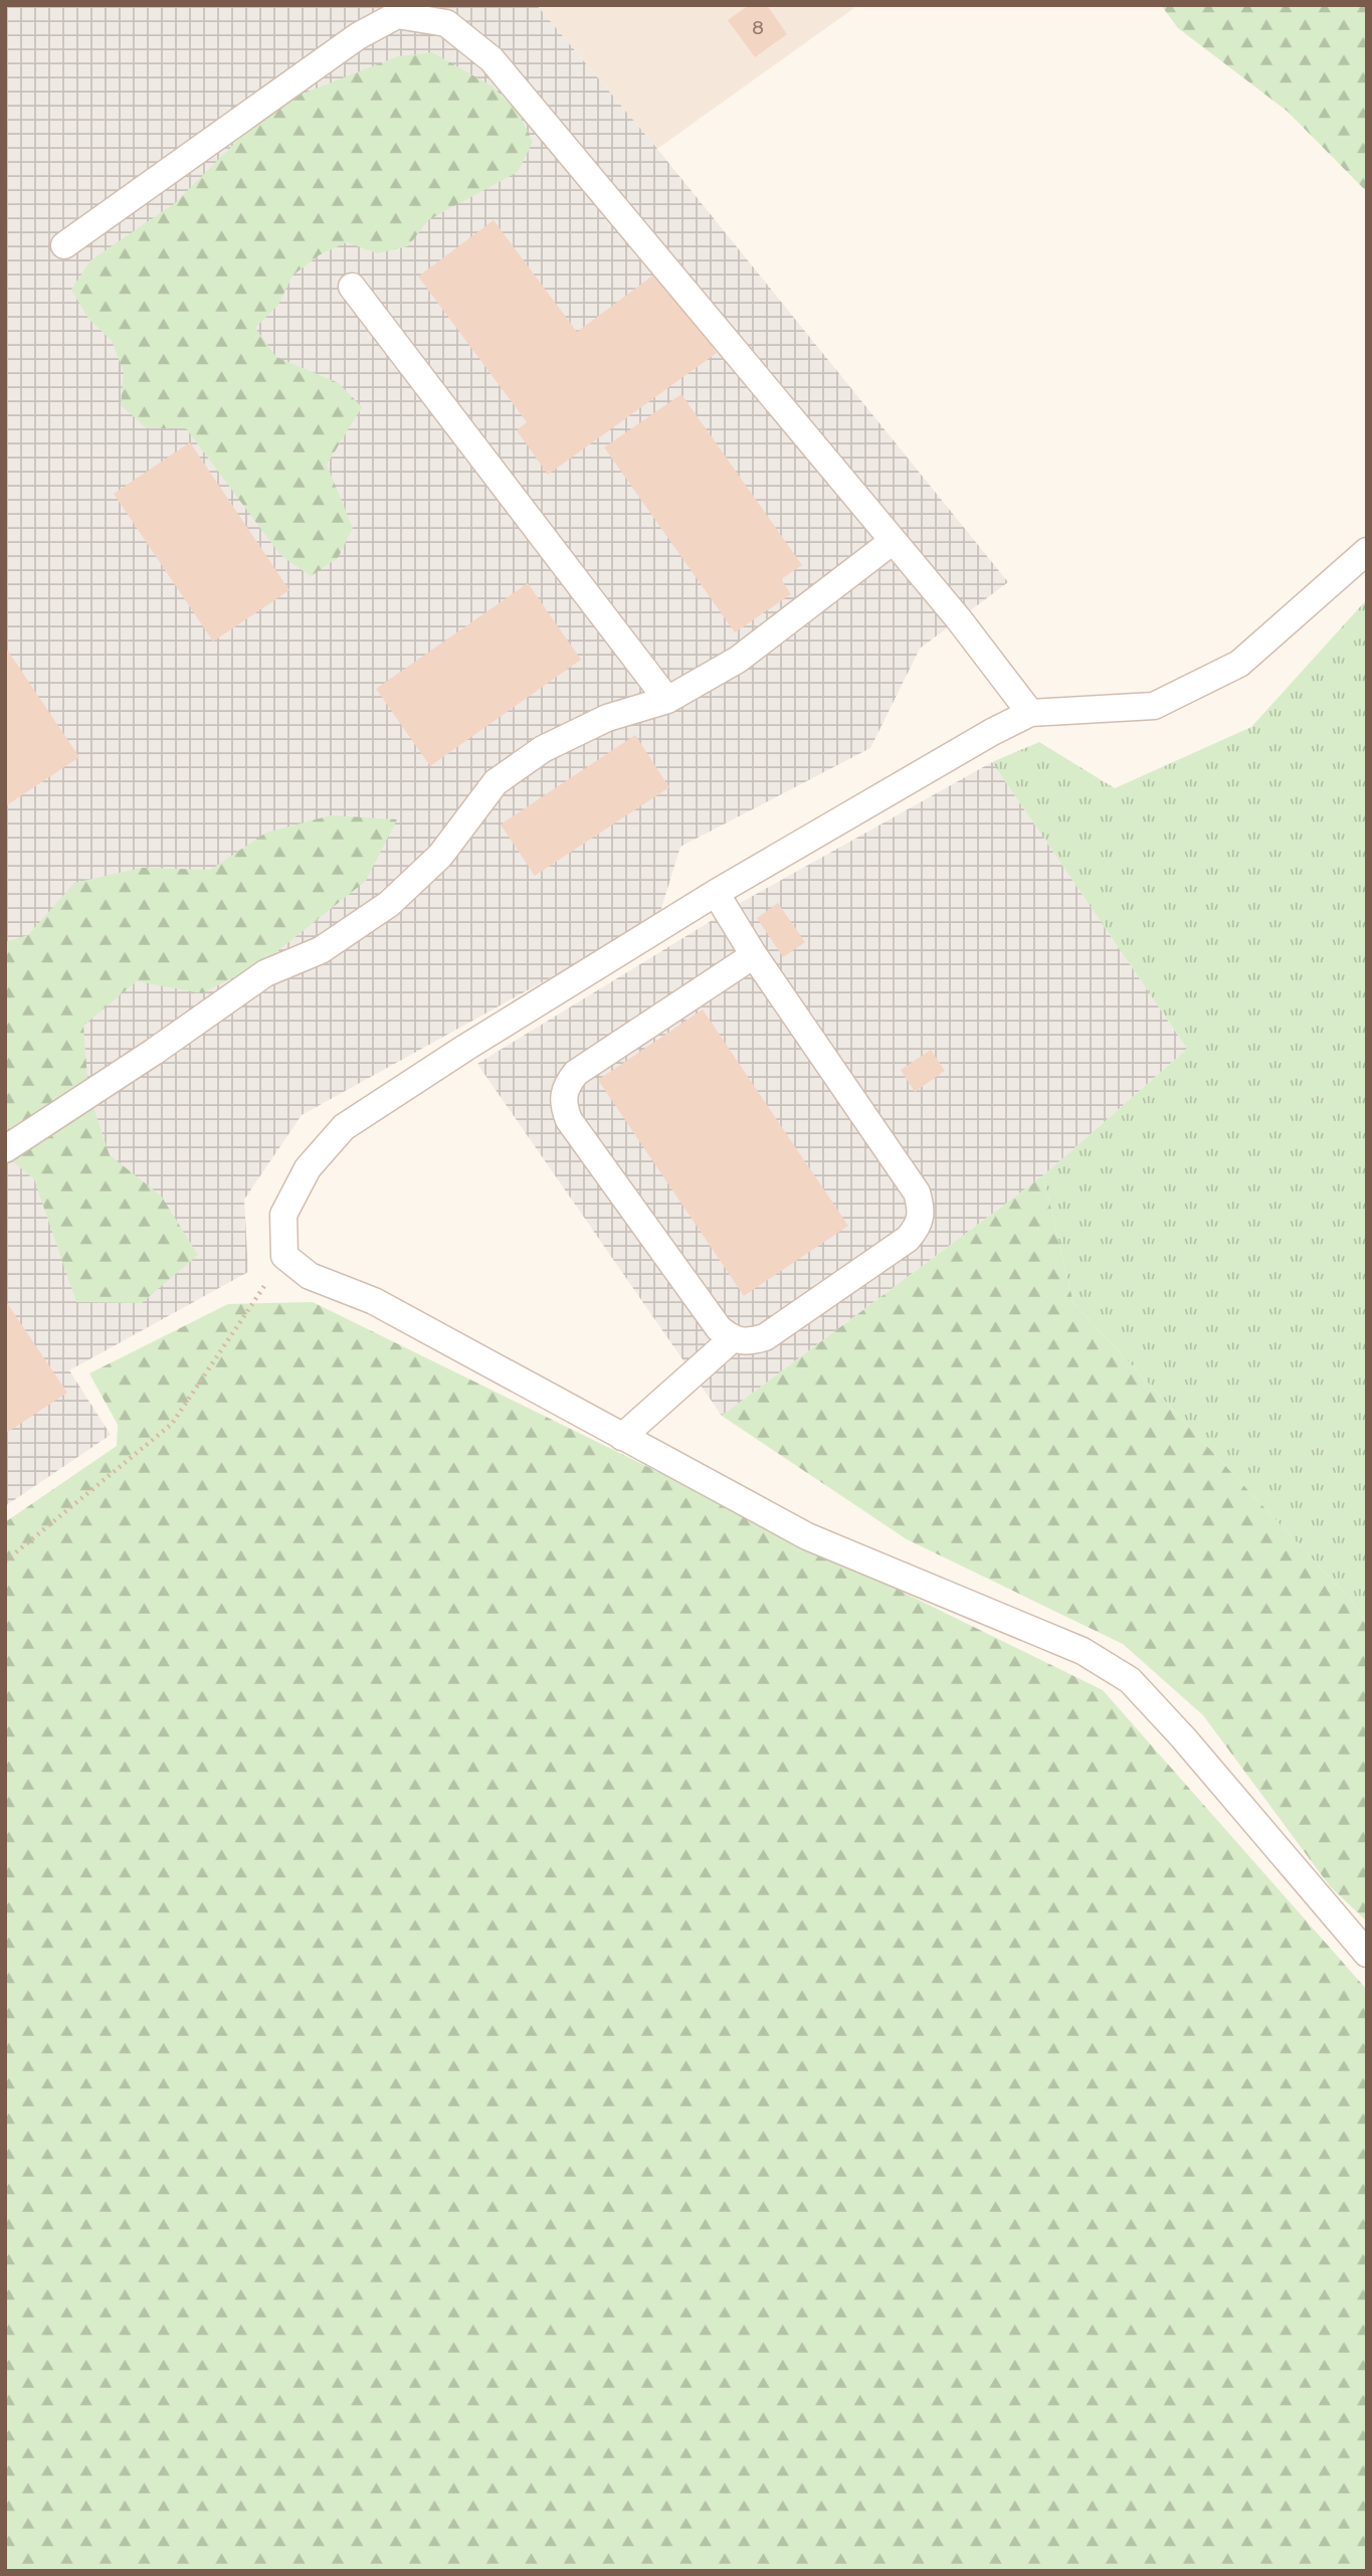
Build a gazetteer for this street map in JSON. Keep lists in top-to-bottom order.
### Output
{
  "house_numbers": ["8"]
}
